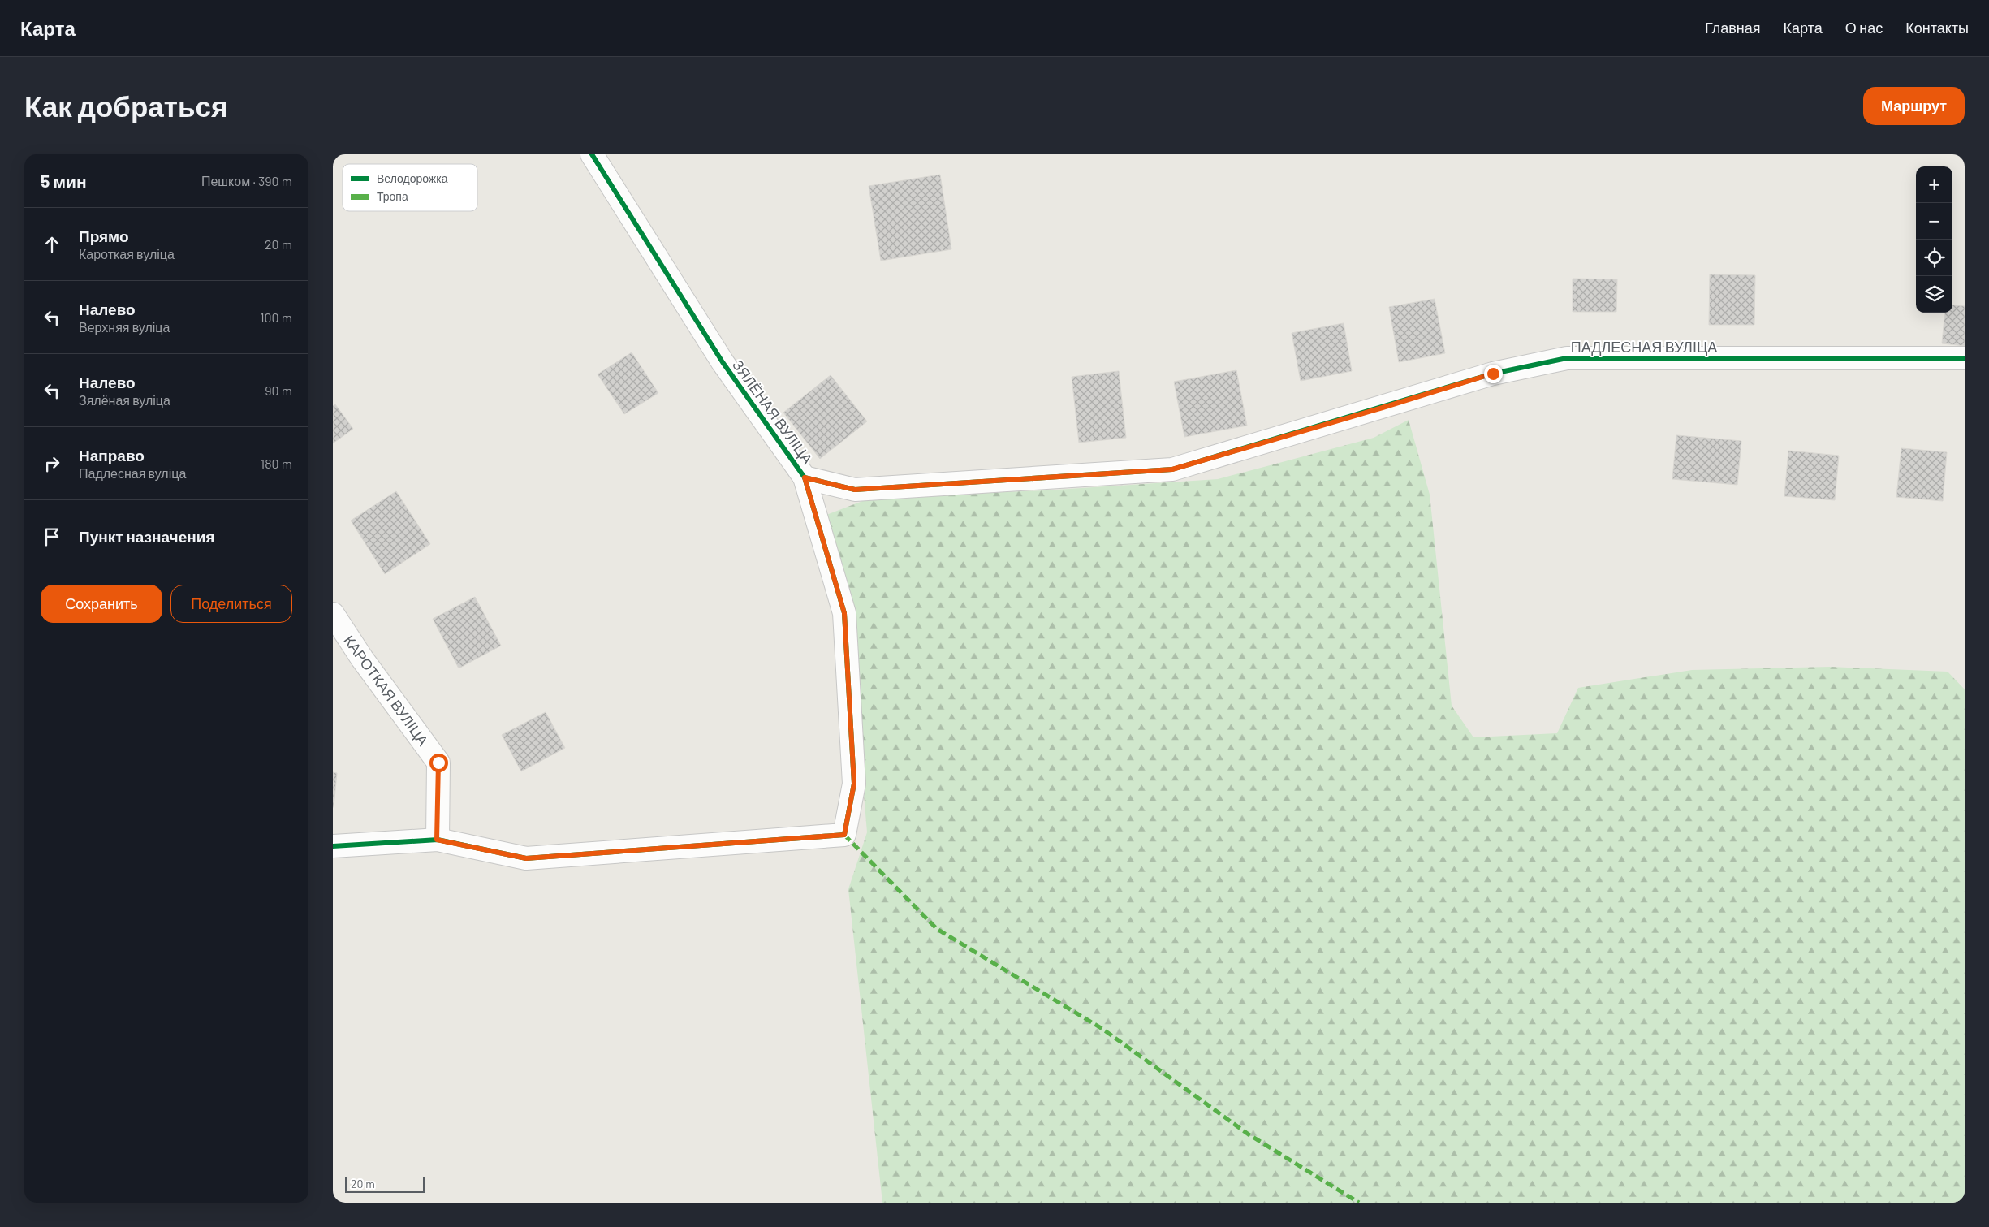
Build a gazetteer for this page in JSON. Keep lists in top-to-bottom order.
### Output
{
  "streets": {
    "street": ["ПАДЛЕСНАЯ ВУЛІЦА", "ЗЯЛЁНАЯ ВУЛІЦА", "КАРОТКАЯ ВУЛІЦА"]
  },
  "crossings": [
    ["ПАДЛЕСНАЯ ВУЛІЦА", "ЗЯЛЁНАЯ ВУЛІЦА"],
    ["ЗЯЛЁНАЯ ВУЛІЦА", "КАРОТКАЯ ВУЛІЦА"]
  ],
  "legend": ["Велодорожка", "Тропа"],
  "scale_bar": "20 m",
  "page": {
    "header": "Карта",
    "nav": [
      "Главная",
      "Карта",
      "О нас",
      "Контакты"
    ],
    "buttons": [
      "Маршрут",
      ["Сохранить", "Поделиться"]
    ],
    "title": "Как добраться",
    "heading": ["5 мин", "Пешком · 390 m"],
    "map_buttons": ["+", "−"],
    "list": [
      ["Прямо", "Кароткая вуліца", "20 m"],
      ["Налево", "Верхняя вуліца", "100 m"],
      ["Налево", "Зялёная вуліца", "90 m"],
      ["Направо", "Падлесная вуліца", "180 m"],
      "Пункт назначения"
    ],
    "scale": "20 m"
  }
}
